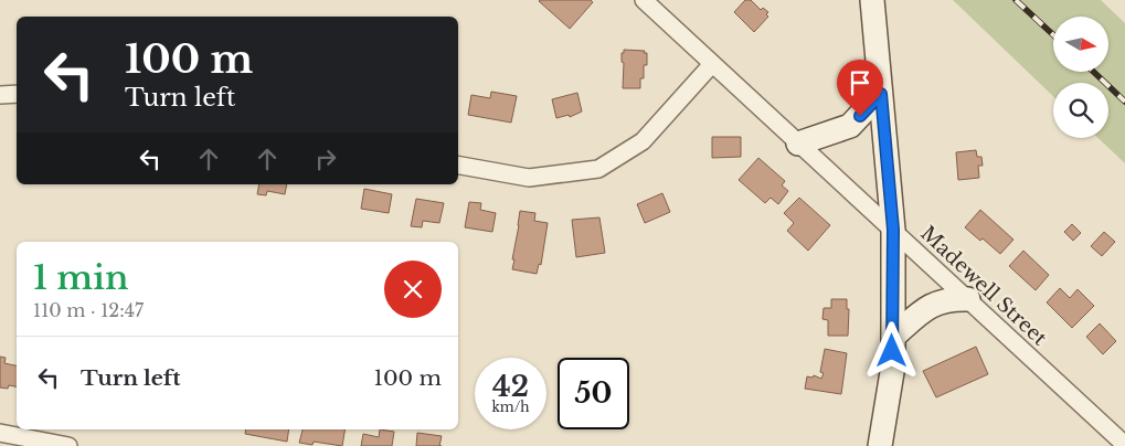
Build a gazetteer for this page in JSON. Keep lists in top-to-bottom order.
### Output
{
  "streets": {
    "street": ["Madewell Street"]
  },
  "north": "right",
  "page": {
    "turn": ["100 m", "Turn left"],
    "heading": ["1 min", "110 m · 12:47"],
    "list": [
      {
        "name": "Turn left",
        "value": "100 m"
      }
    ],
    "speed": "42 km/h",
    "limit": "50"
  }
}
